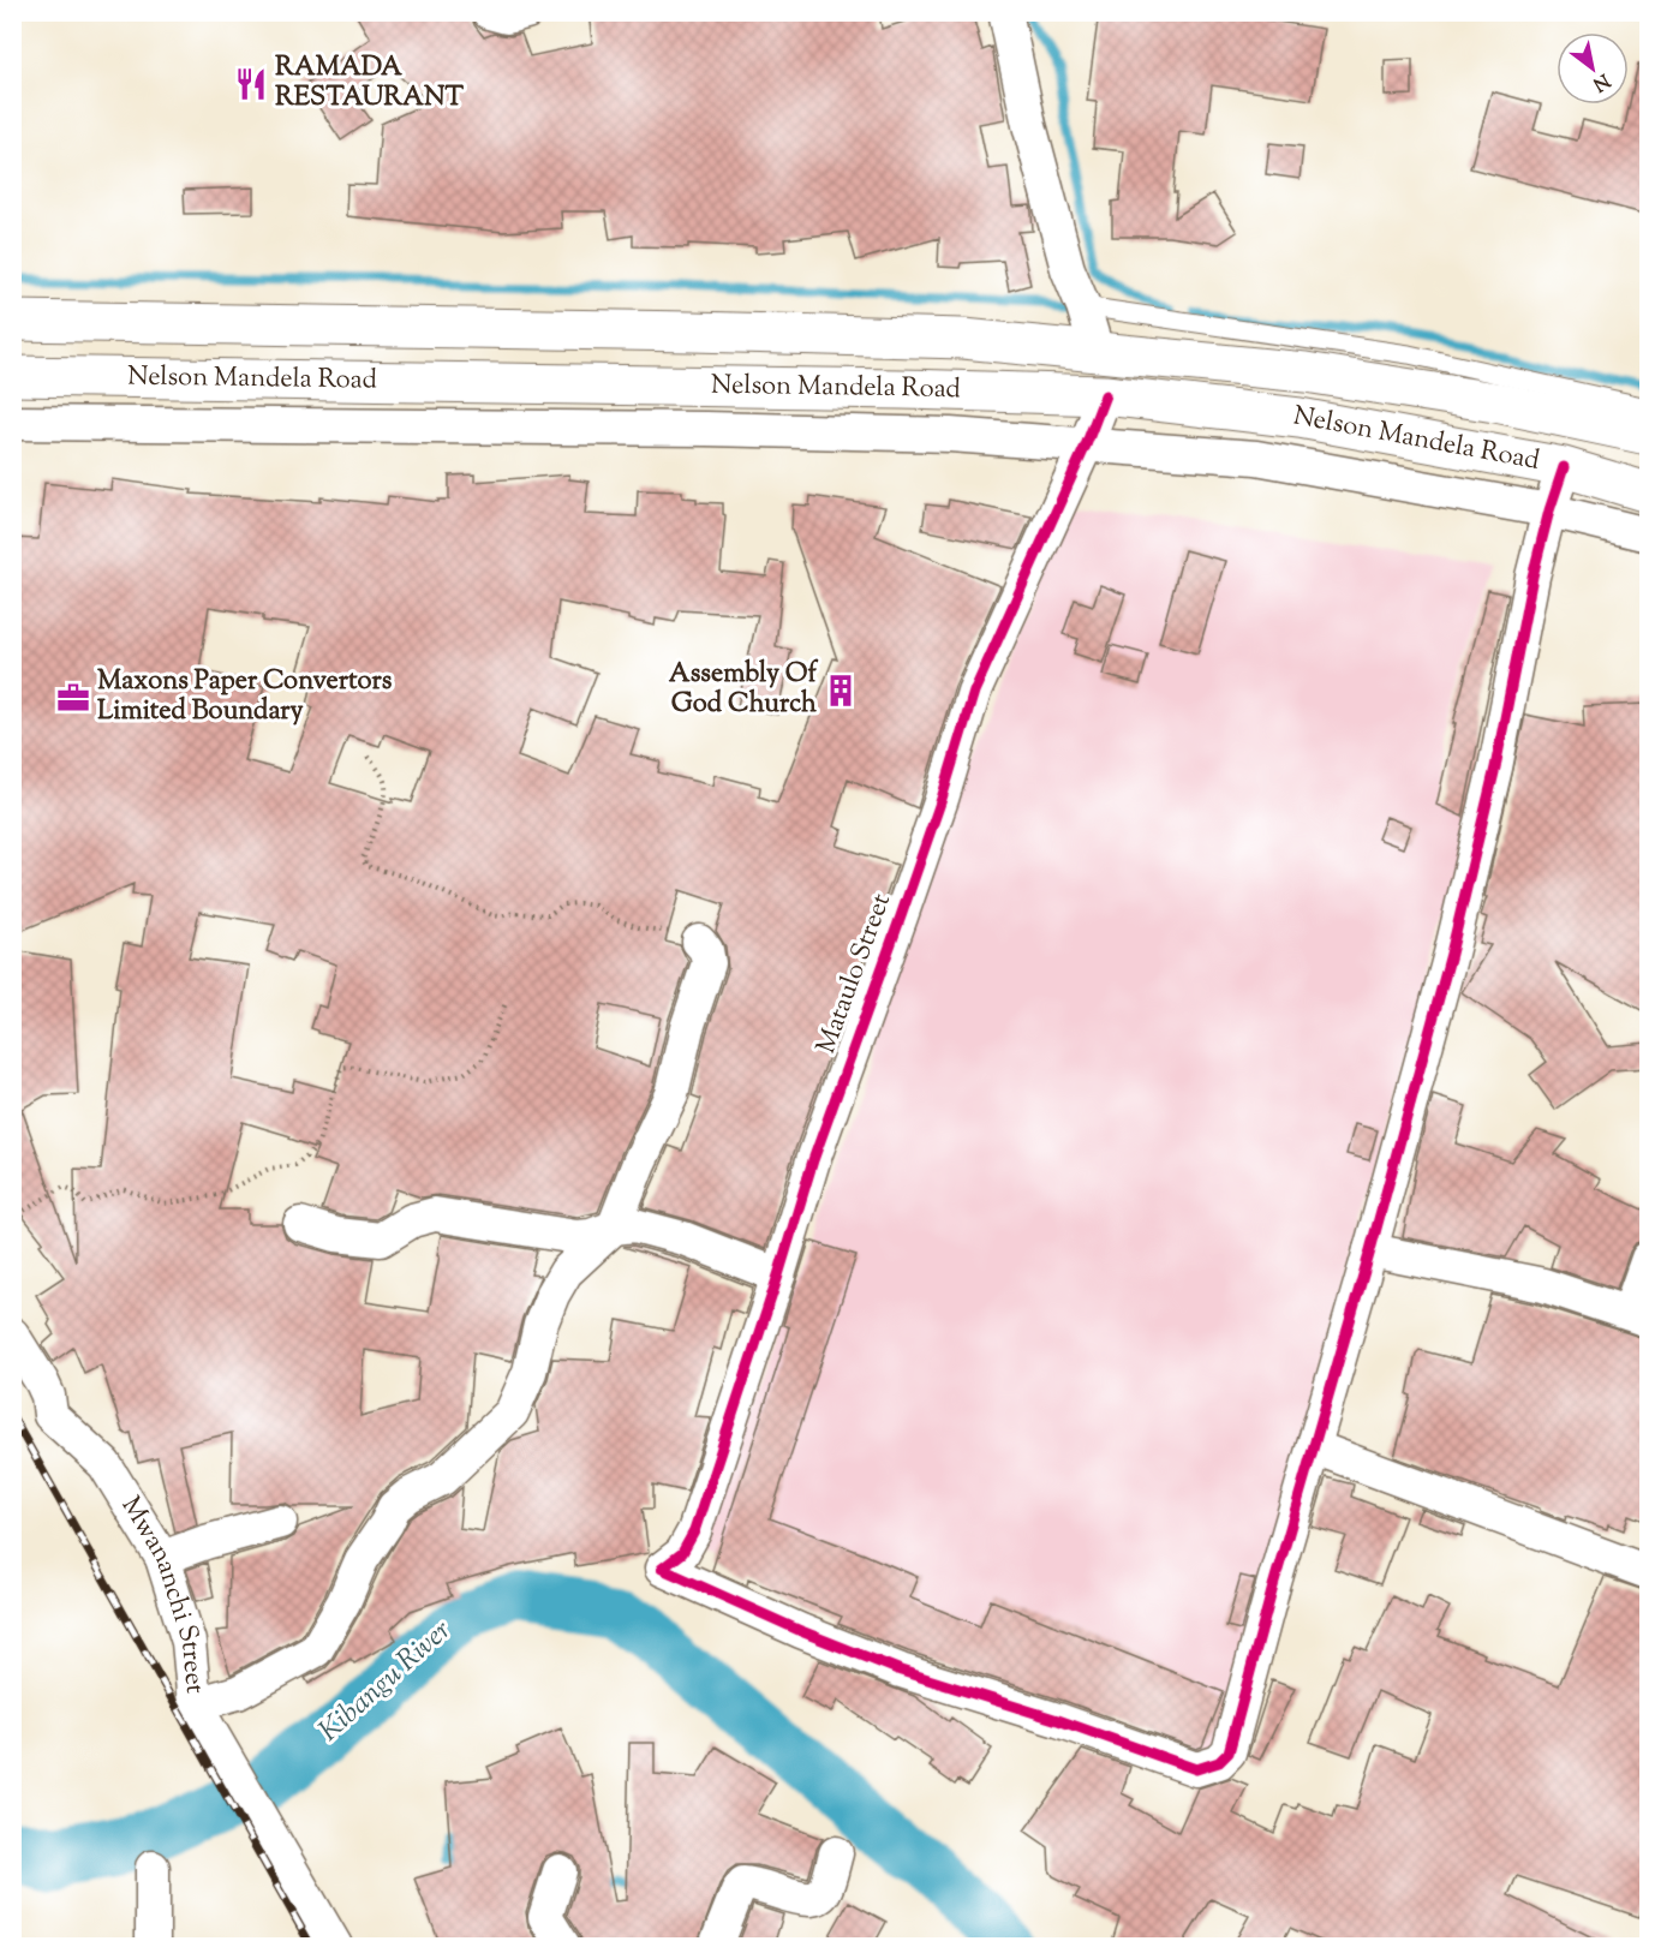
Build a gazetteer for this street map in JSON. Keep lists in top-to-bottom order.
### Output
{
  "streets": {
    "main road": ["Nelson Mandela Road"],
    "street": ["Mataulo Street", "Mwananchi Street"]
  },
  "crossings": [
    ["Nelson Mandela Road", "Mataulo Street"]
  ],
  "water": ["Kibangu River"],
  "places": {
    "restaurant": ["RAMADA RESTAURANT"],
    "building": ["Assembly Of God Church"],
    "office": ["Maxons Paper Convertors Limited Boundary"]
  },
  "north": "bottom right"
}
